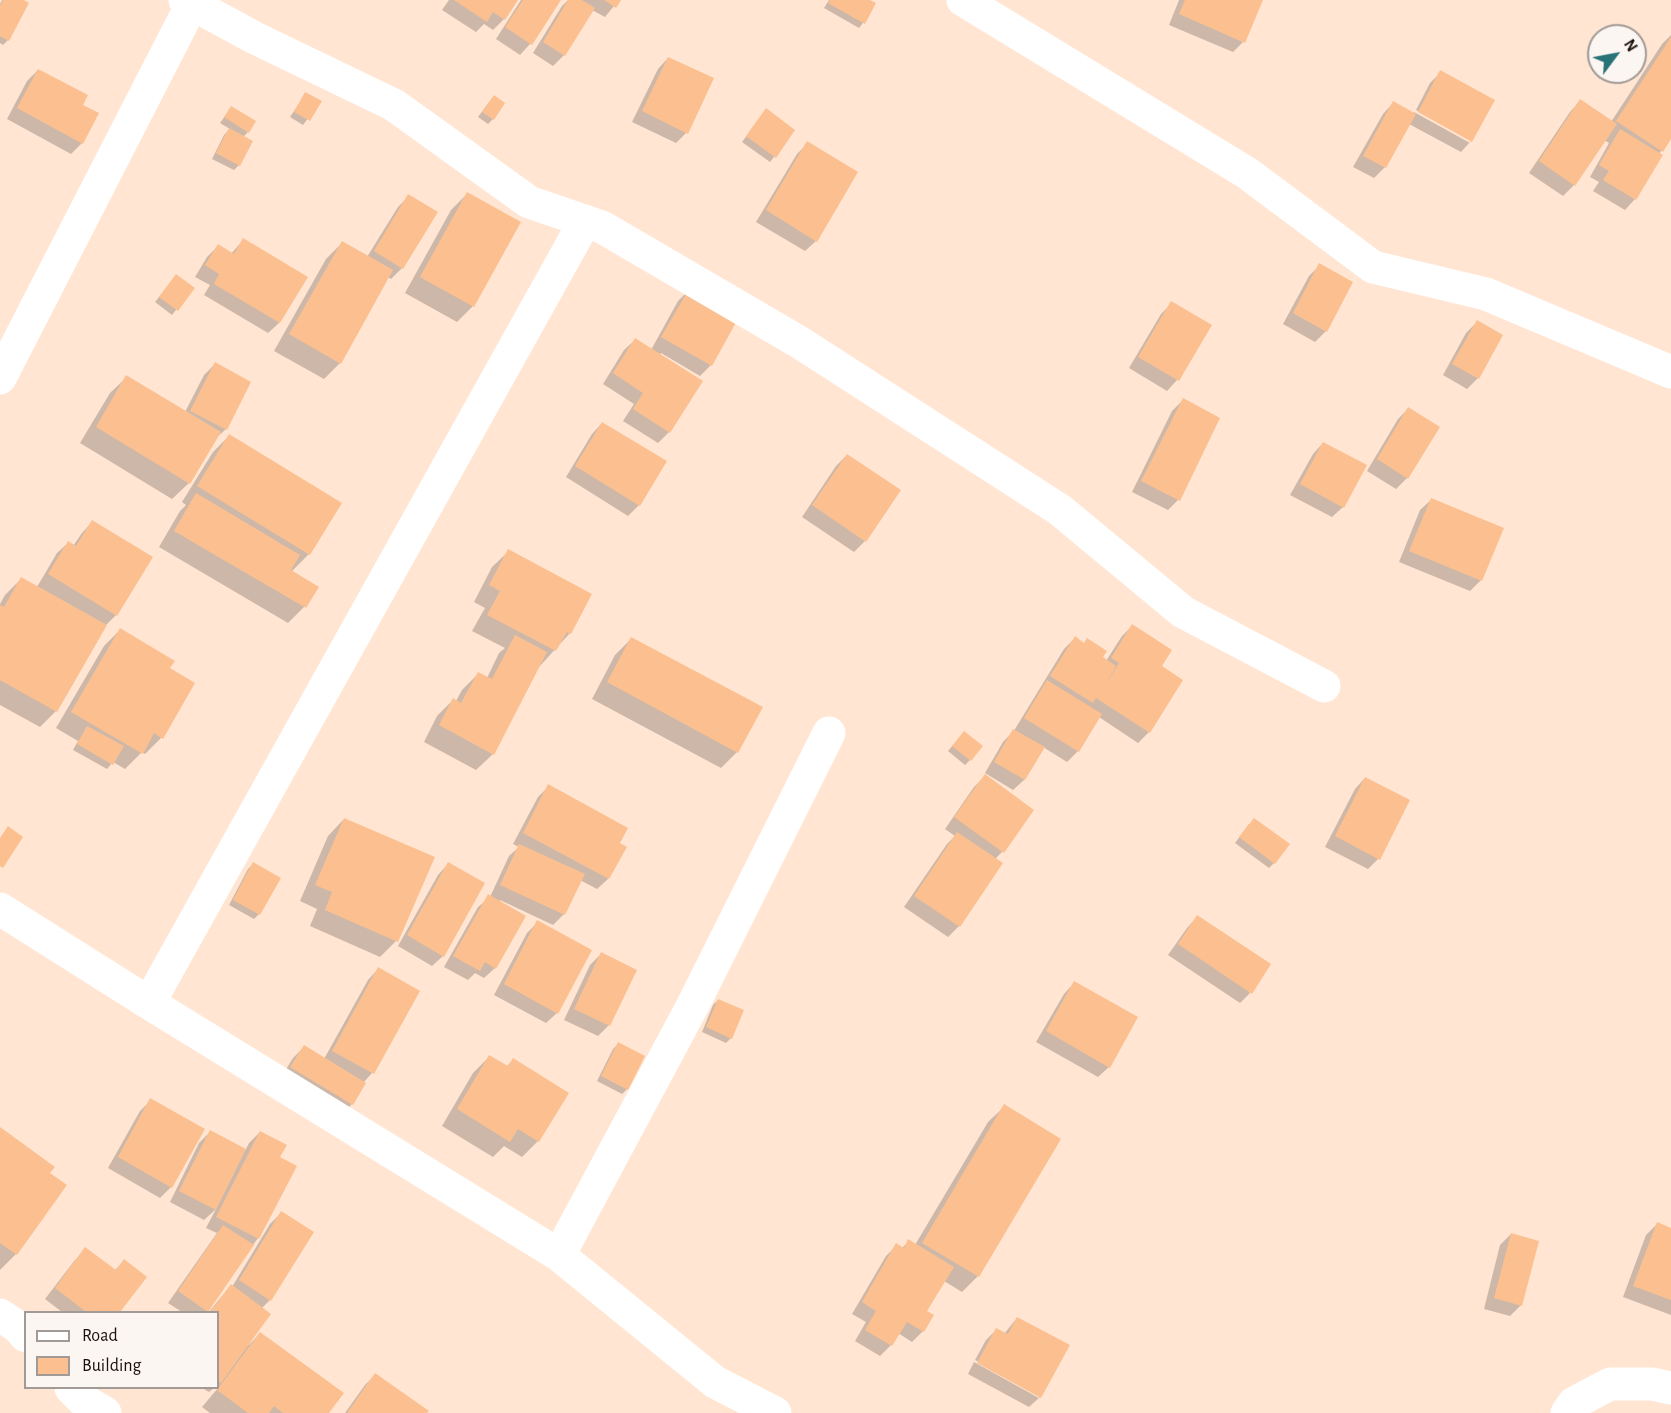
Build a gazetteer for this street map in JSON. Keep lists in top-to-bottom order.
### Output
{
  "legend": ["Road", "Building"],
  "north": "top right"
}
